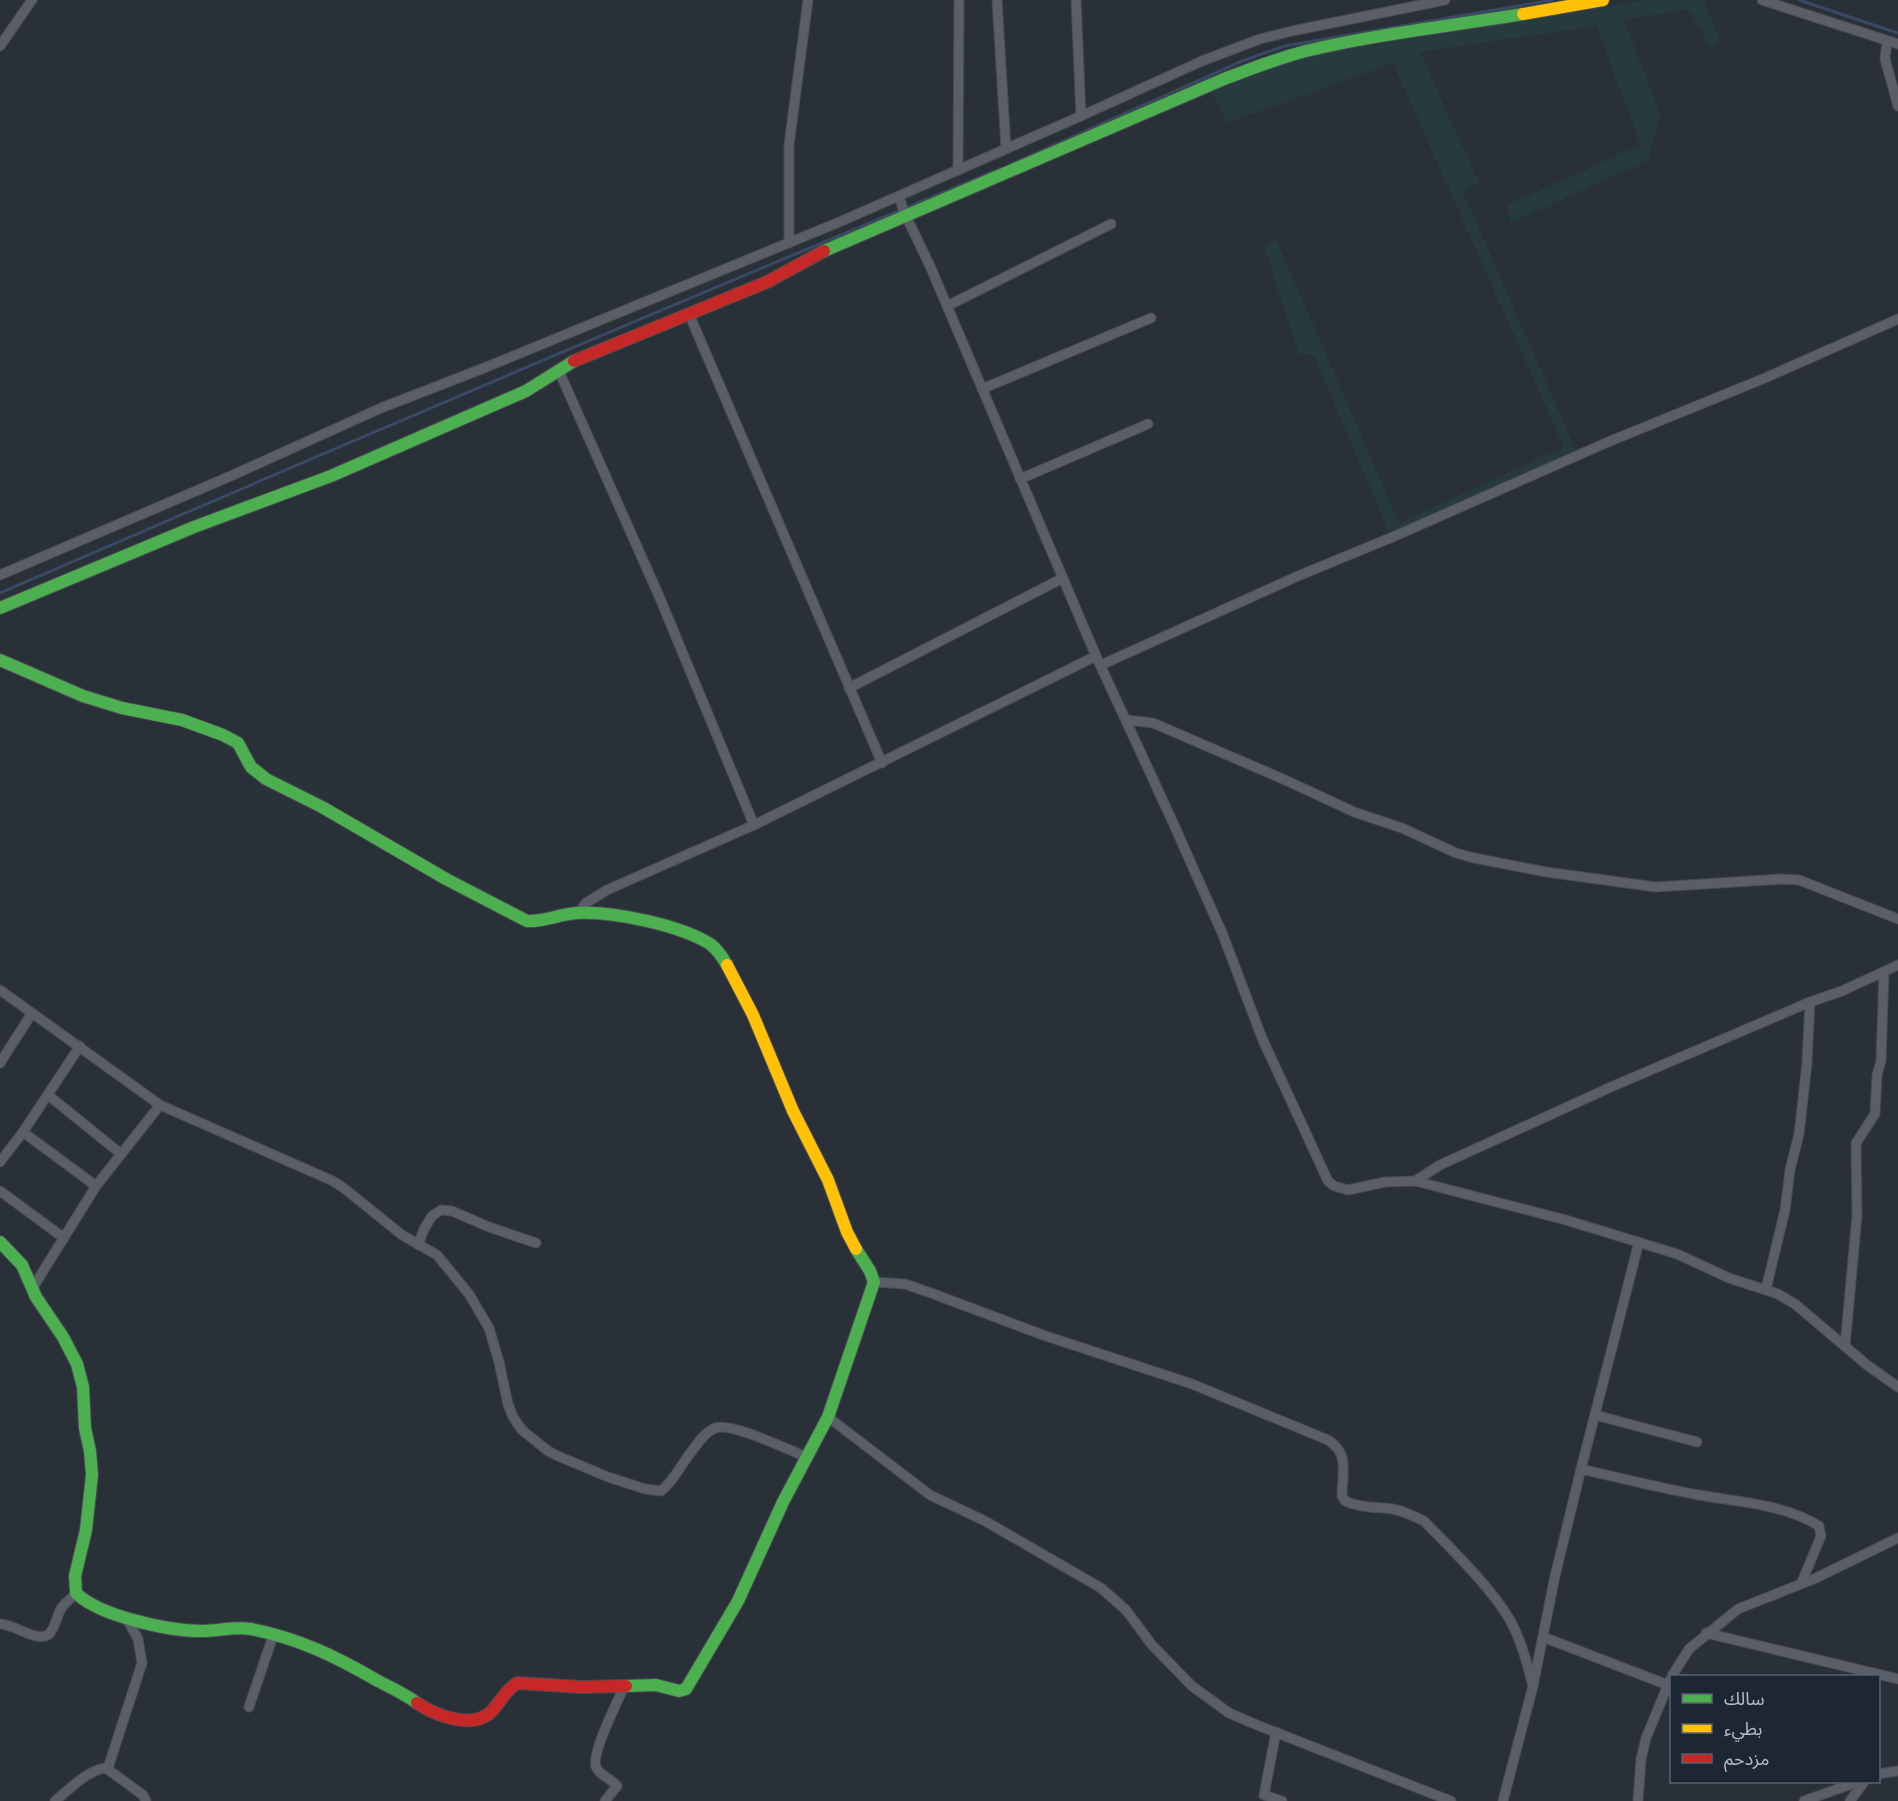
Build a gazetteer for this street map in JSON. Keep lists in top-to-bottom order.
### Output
{
  "legend": ["سالك", "بطيء", "مزدحم"]
}
